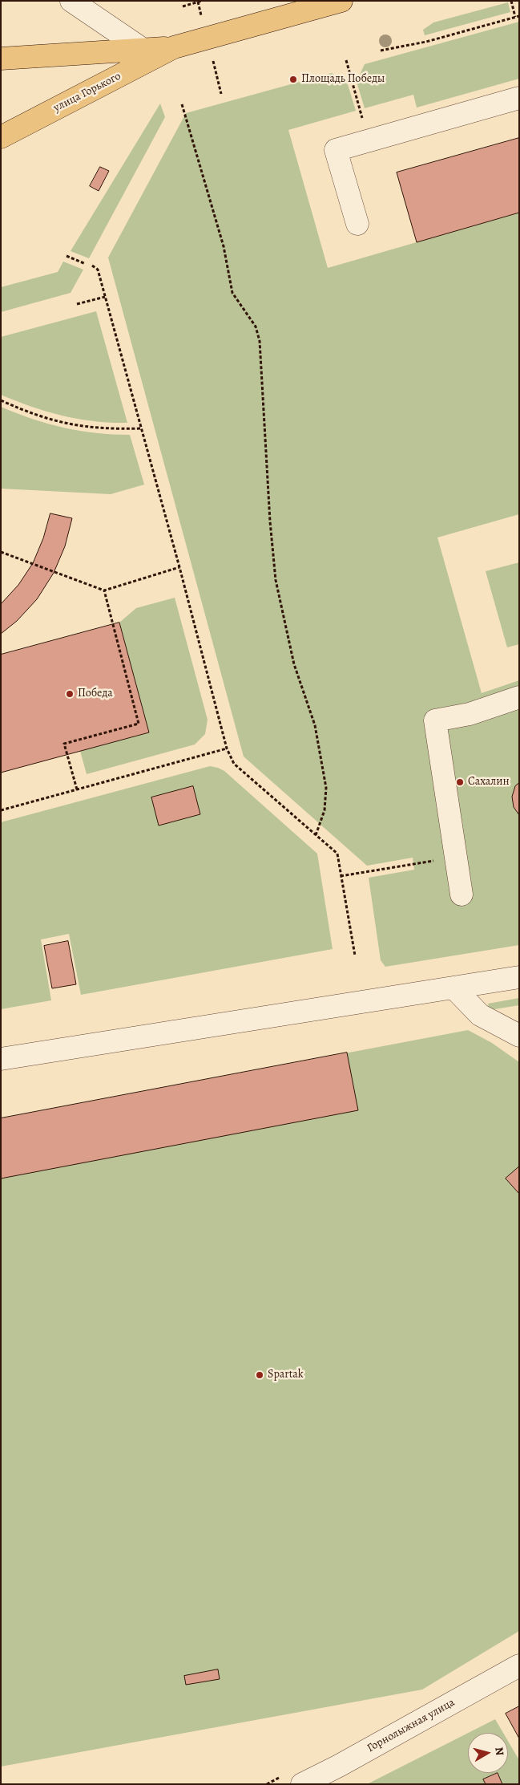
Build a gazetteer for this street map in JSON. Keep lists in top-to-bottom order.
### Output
{
  "streets": {
    "main road": ["улица Горького"],
    "street": ["Горнолыжная улица"]
  },
  "places": [
    "Площадь Победы",
    "Победа",
    "Сахалин",
    "Spartak"
  ],
  "north": "right"
}
